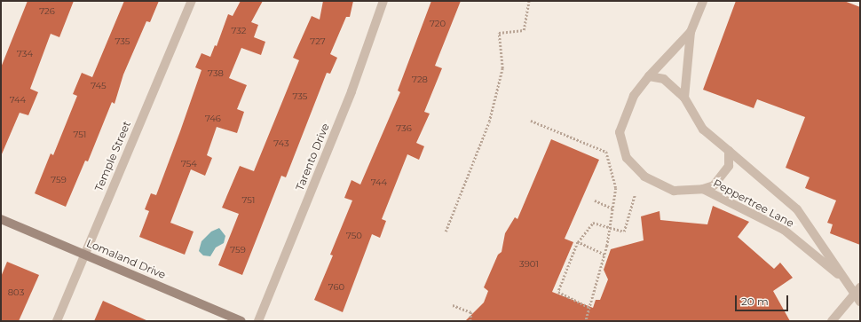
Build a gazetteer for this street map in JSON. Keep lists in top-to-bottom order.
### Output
{
  "streets": {
    "street": [
      "Temple Street",
      "Tarento Drive",
      "Peppertree Lane",
      "Lomaland Drive"
    ]
  },
  "crossings": [
    ["Temple Street", "Lomaland Drive"]
  ],
  "house_numbers": [
    "726",
    "720",
    "732",
    "735",
    "727",
    "734",
    "738",
    "728",
    "745",
    "735",
    "744",
    "746",
    "736",
    "751",
    "743",
    "754",
    "759",
    "744",
    "751",
    "750",
    "759",
    "3901",
    "760",
    "803"
  ],
  "scale_bar": "20 m"
}
